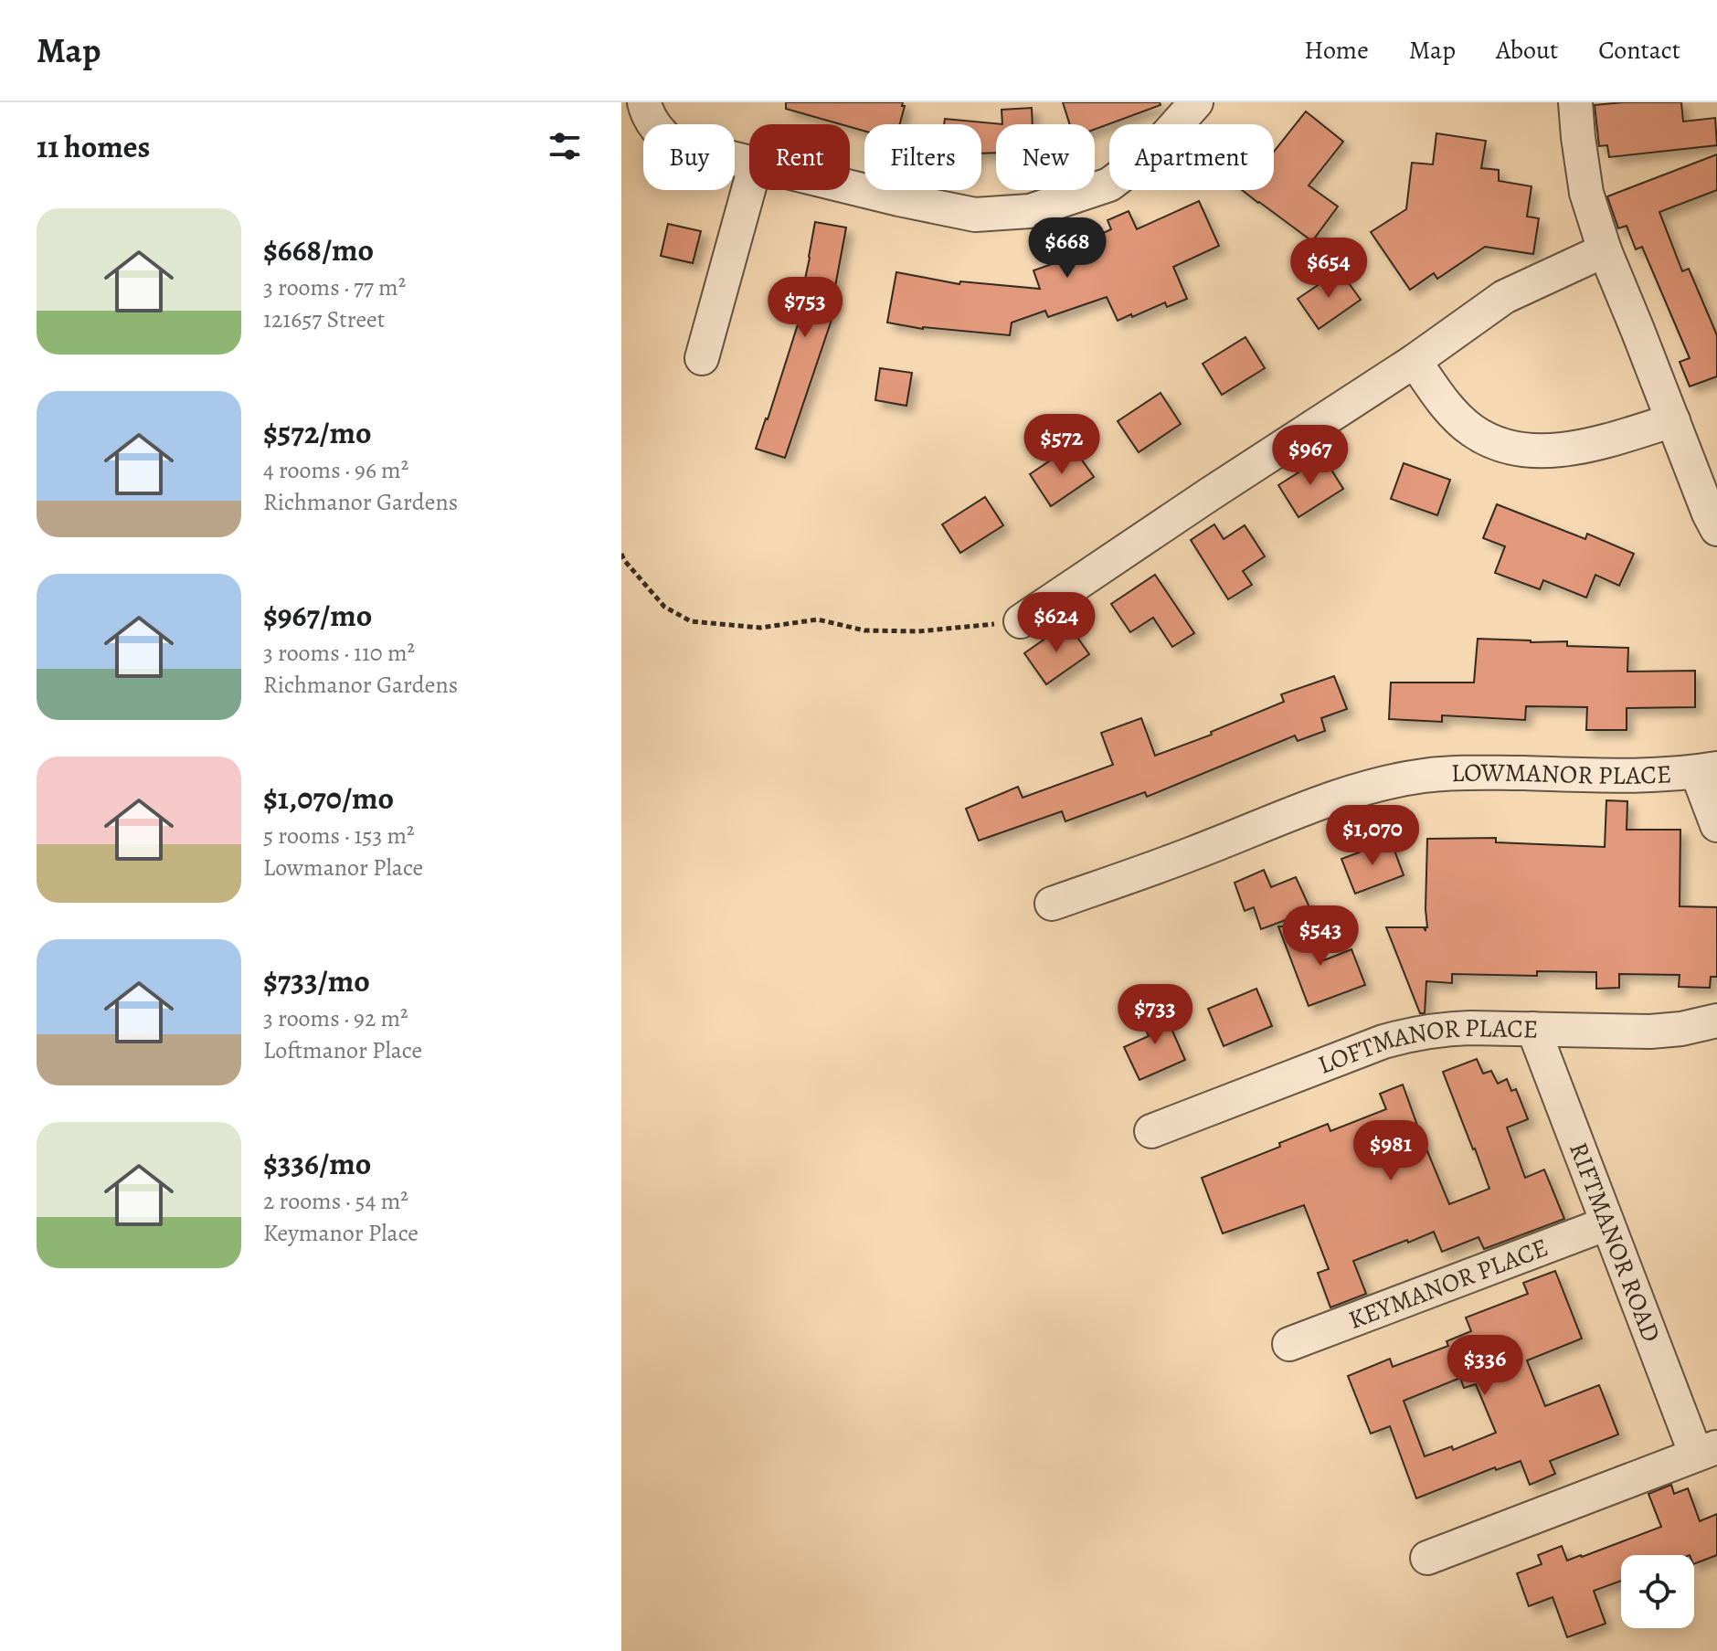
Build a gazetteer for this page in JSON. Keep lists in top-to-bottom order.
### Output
{
  "streets": {
    "street": [
      "LOWMANOR PLACE",
      "LOFTMANOR PLACE",
      "RIFTMANOR ROAD",
      "KEYMANOR PLACE"
    ]
  },
  "crossings": [
    ["LOFTMANOR PLACE", "RIFTMANOR ROAD"],
    ["RIFTMANOR ROAD", "KEYMANOR PLACE"]
  ],
  "page": {
    "header": "Map",
    "nav": [
      "Home",
      "Map",
      "About",
      "Contact"
    ],
    "heading": "11 homes",
    "chip": [
      "Buy",
      "Rent",
      "Filters",
      "New",
      "Apartment"
    ],
    "list": [
      {
        "name": "$668/mo",
        "note": "3 rooms · 77 m² · 121657 Street"
      },
      {
        "name": "$572/mo",
        "note": "4 rooms · 96 m² · Richmanor Gardens"
      },
      {
        "name": "$967/mo",
        "note": "3 rooms · 110 m² · Richmanor Gardens"
      },
      {
        "name": "$1,070/mo",
        "note": "5 rooms · 153 m² · Lowmanor Place"
      },
      {
        "name": "$733/mo",
        "note": "3 rooms · 92 m² · Loftmanor Place"
      },
      {
        "name": "$336/mo",
        "note": "2 rooms · 54 m² · Keymanor Place"
      }
    ],
    "price": [
      "$668",
      "$654",
      "$753",
      "$572",
      "$967",
      "$624",
      "$1,070",
      "$543",
      "$733",
      "$981",
      "$336"
    ]
  }
}
